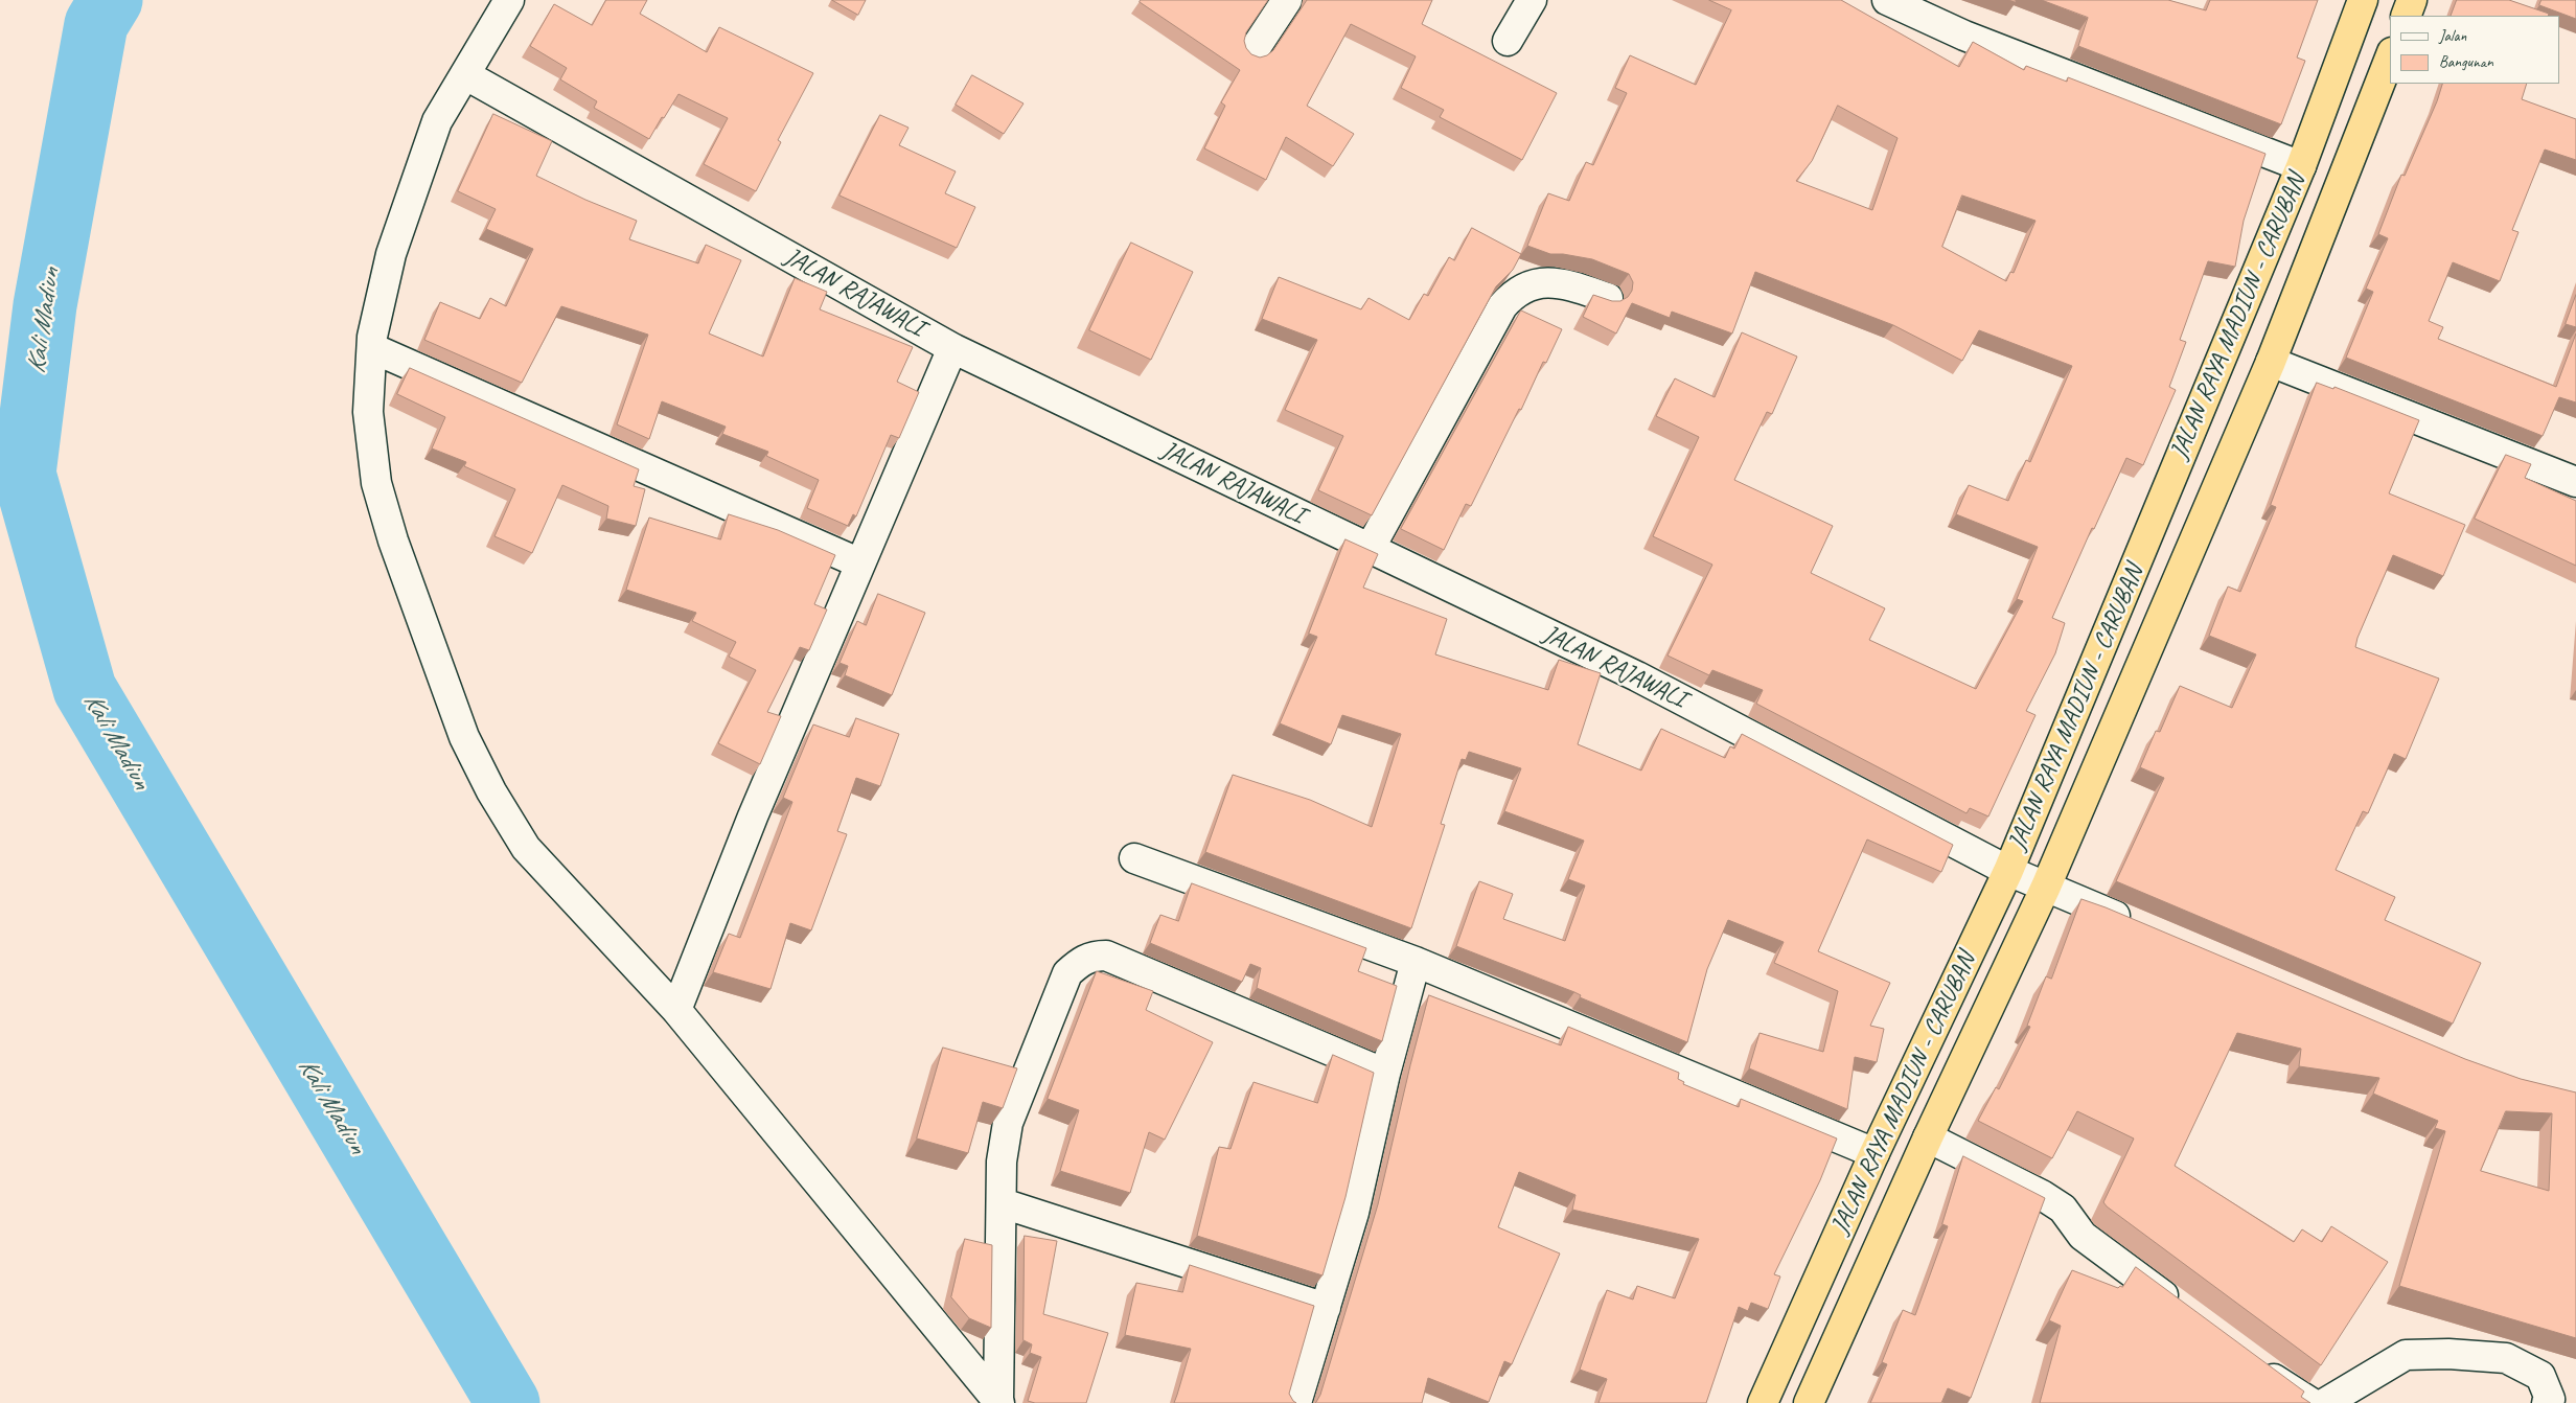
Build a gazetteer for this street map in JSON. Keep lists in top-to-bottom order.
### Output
{
  "streets": {
    "highway": ["JALAN RAYA MADIUN - CARUBAN"],
    "street": ["JALAN RAJAWALI"]
  },
  "crossings": [
    ["JALAN RAJAWALI", "JALAN RAYA MADIUN - CARUBAN"]
  ],
  "water": ["Kali Madiun"],
  "legend": ["Jalan", "Bangunan"]
}
